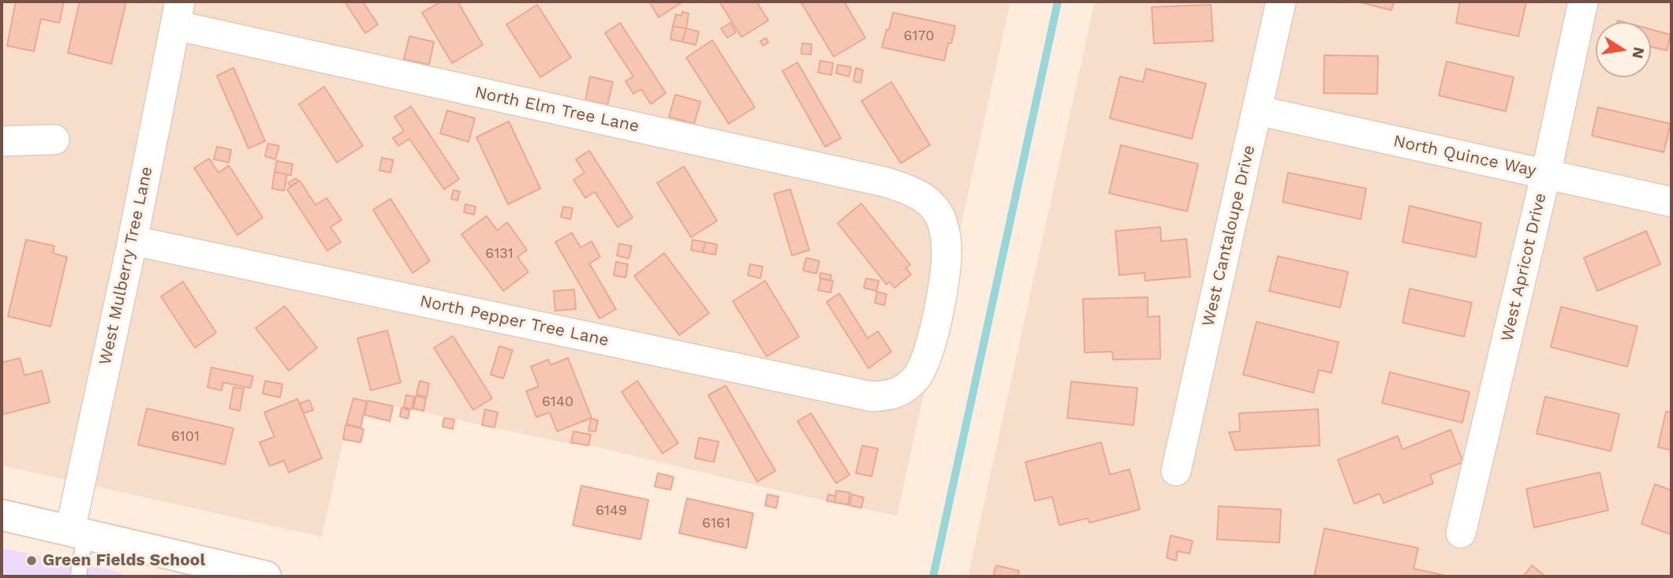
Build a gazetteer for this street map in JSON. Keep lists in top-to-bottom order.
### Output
{
  "streets": {
    "street": [
      "North Elm Tree Lane",
      "North Quince Way",
      "West Cantaloupe Drive",
      "West Mulberry Tree Lane",
      "West Apricot Drive",
      "North Pepper Tree Lane"
    ]
  },
  "crossings": [
    ["North Elm Tree Lane", "West Mulberry Tree Lane"],
    ["North Elm Tree Lane", "North Pepper Tree Lane"],
    ["North Quince Way", "West Cantaloupe Drive"],
    ["North Quince Way", "West Apricot Drive"],
    ["West Mulberry Tree Lane", "North Pepper Tree Lane"]
  ],
  "places": ["Green Fields School"],
  "house_numbers": [
    "6170",
    "6131",
    "6140",
    "6101",
    "6149",
    "6161"
  ],
  "north": "right"
}
